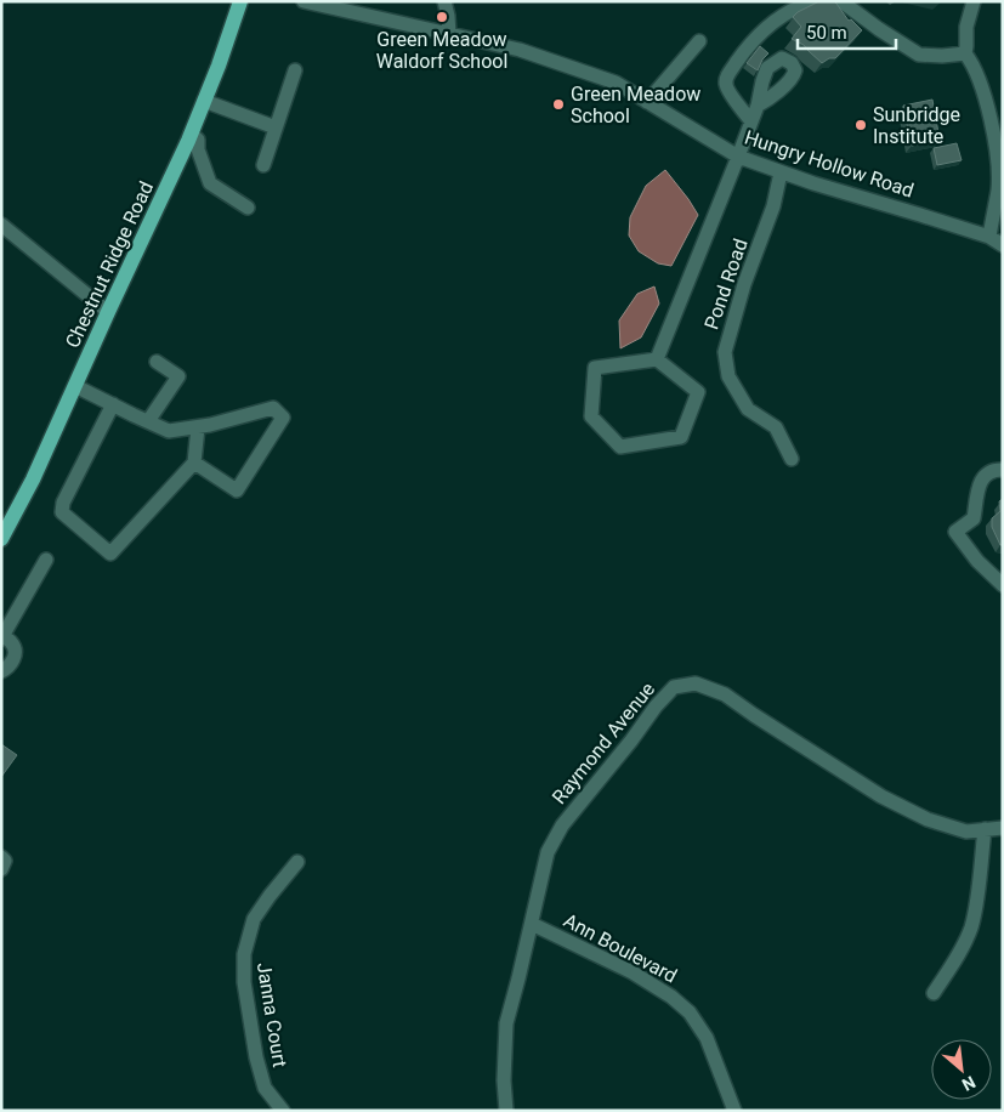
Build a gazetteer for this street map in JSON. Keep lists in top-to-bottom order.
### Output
{
  "streets": {
    "main road": ["Chestnut Ridge Road"],
    "street": [
      "Hungry Hollow Road",
      "Pond Road",
      "Raymond Avenue",
      "Ann Boulevard",
      "Janna Court"
    ]
  },
  "crossings": [
    ["Hungry Hollow Road", "Pond Road"],
    ["Raymond Avenue", "Ann Boulevard"]
  ],
  "places": ["Green Meadow Waldorf School", "Green Meadow School", "Sunbridge Institute"],
  "scale_bar": "50 m",
  "north": "bottom right"
}
